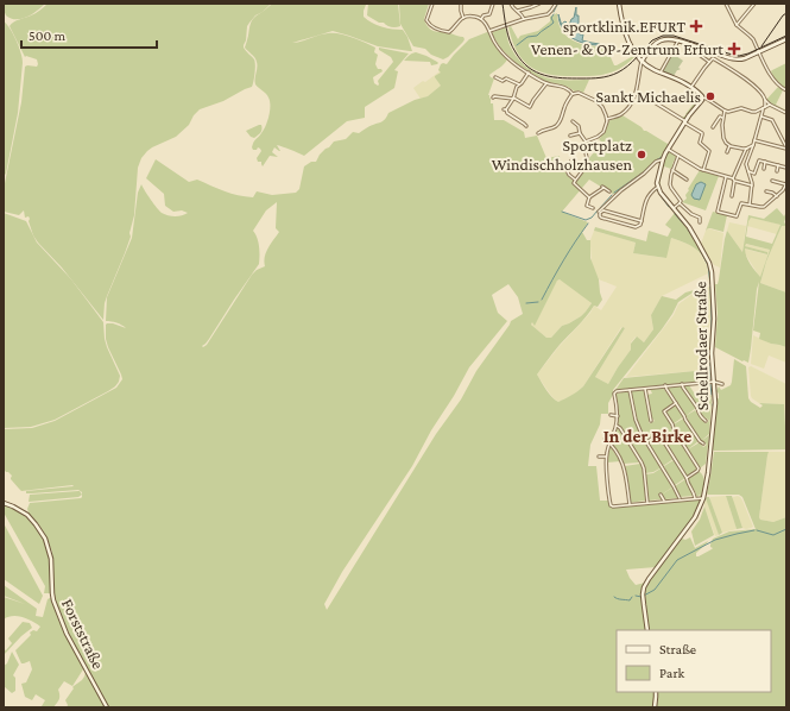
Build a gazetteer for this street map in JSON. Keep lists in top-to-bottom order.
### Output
{
  "streets": {
    "street": ["Schellrodaer Straße", "Forststraße"]
  },
  "districts": ["In der Birke"],
  "places": {
    "health": ["sportklinik.EFURT", "Venen- & OP-Zentrum Erfurt"],
    "other": ["Sankt Michaelis", "Sportplatz Windischholzhausen"]
  },
  "legend": ["Straße", "Park"],
  "scale_bar": "500 m"
}
